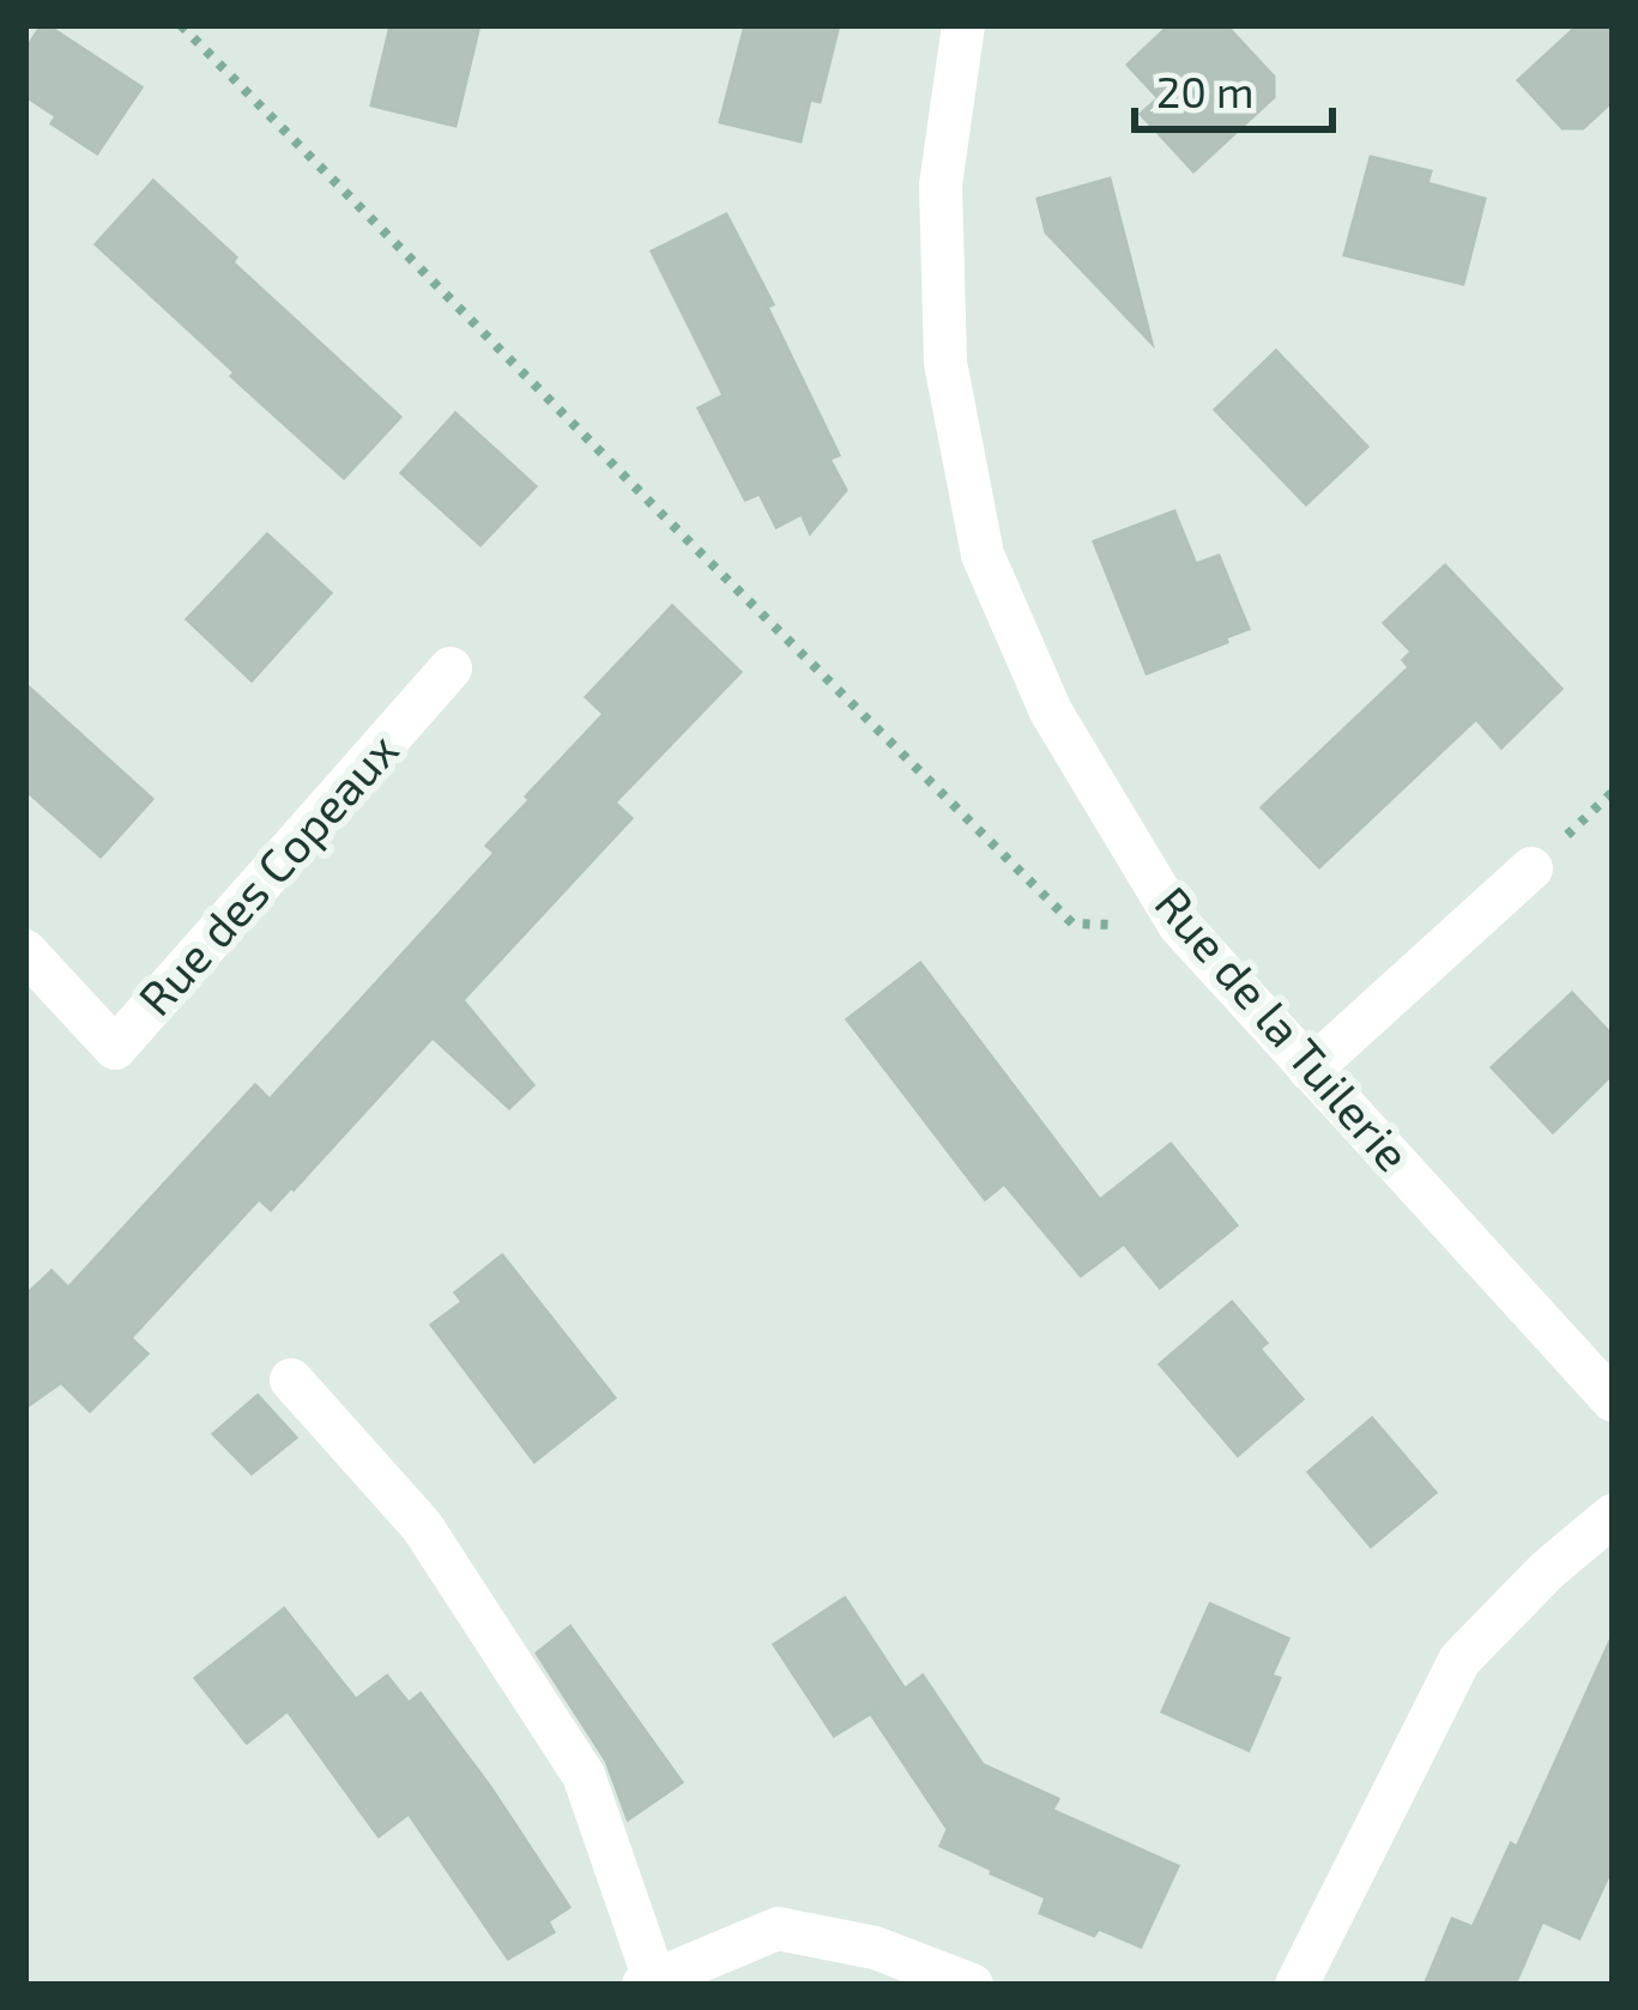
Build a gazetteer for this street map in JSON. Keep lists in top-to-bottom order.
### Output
{
  "streets": {
    "street": ["Rue des Copeaux", "Rue de la Tuilerie"]
  },
  "scale_bar": "20 m"
}
